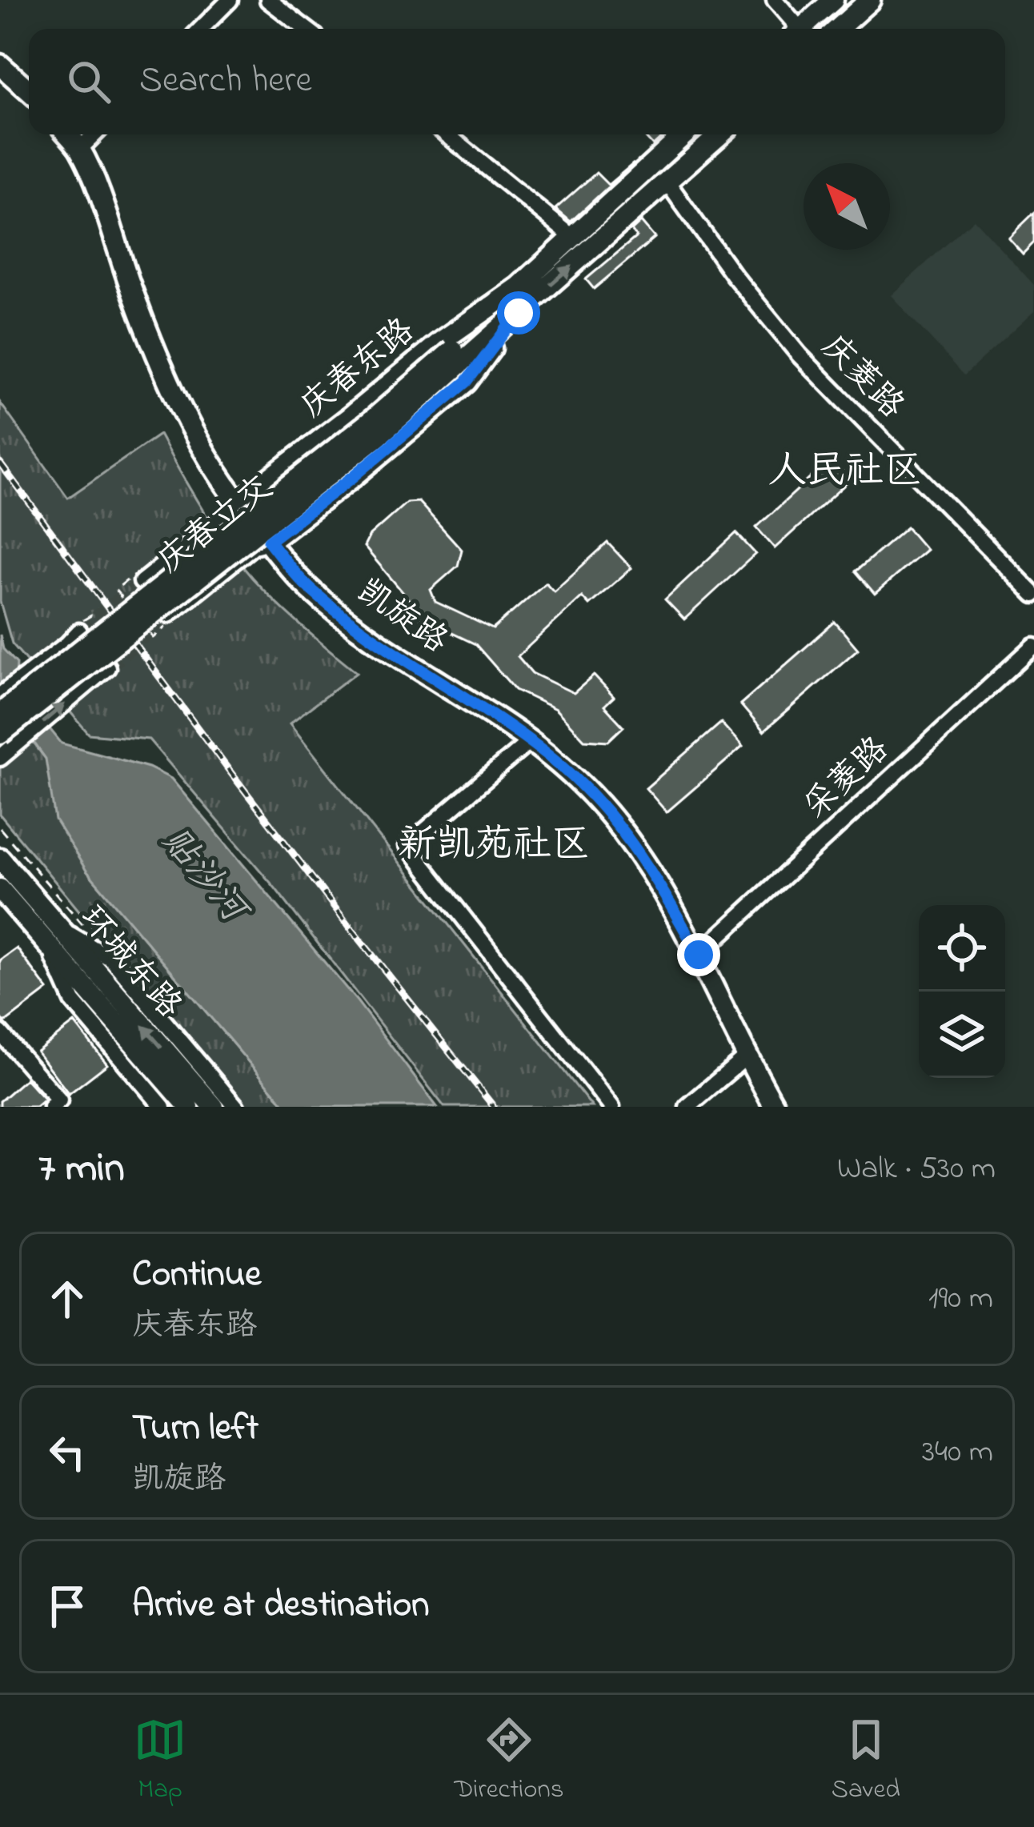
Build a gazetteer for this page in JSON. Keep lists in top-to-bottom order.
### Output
{
  "streets": {
    "main road": [
      "庆春东路",
      "庆春立交",
      "凯旋路",
      "环城东路"
    ],
    "street": ["庆菱路", "采菱路"]
  },
  "crossings": [
    ["庆春东路", "庆菱路"],
    ["庆春东路", "庆春立交"],
    ["庆春东路", "凯旋路"],
    ["凯旋路", "采菱路"]
  ],
  "districts": ["人民社区", "新凯苑社区"],
  "water": ["贴沙河"],
  "north": "top left",
  "page": {
    "search": "Search here",
    "heading": ["7 min", "Walk · 530 m"],
    "list": [
      ["Continue", "庆春东路", "190 m"],
      ["Turn left", "凯旋路", "340 m"],
      "Arrive at destination"
    ],
    "nav": ["Map", "Directions", "Saved"]
  }
}
